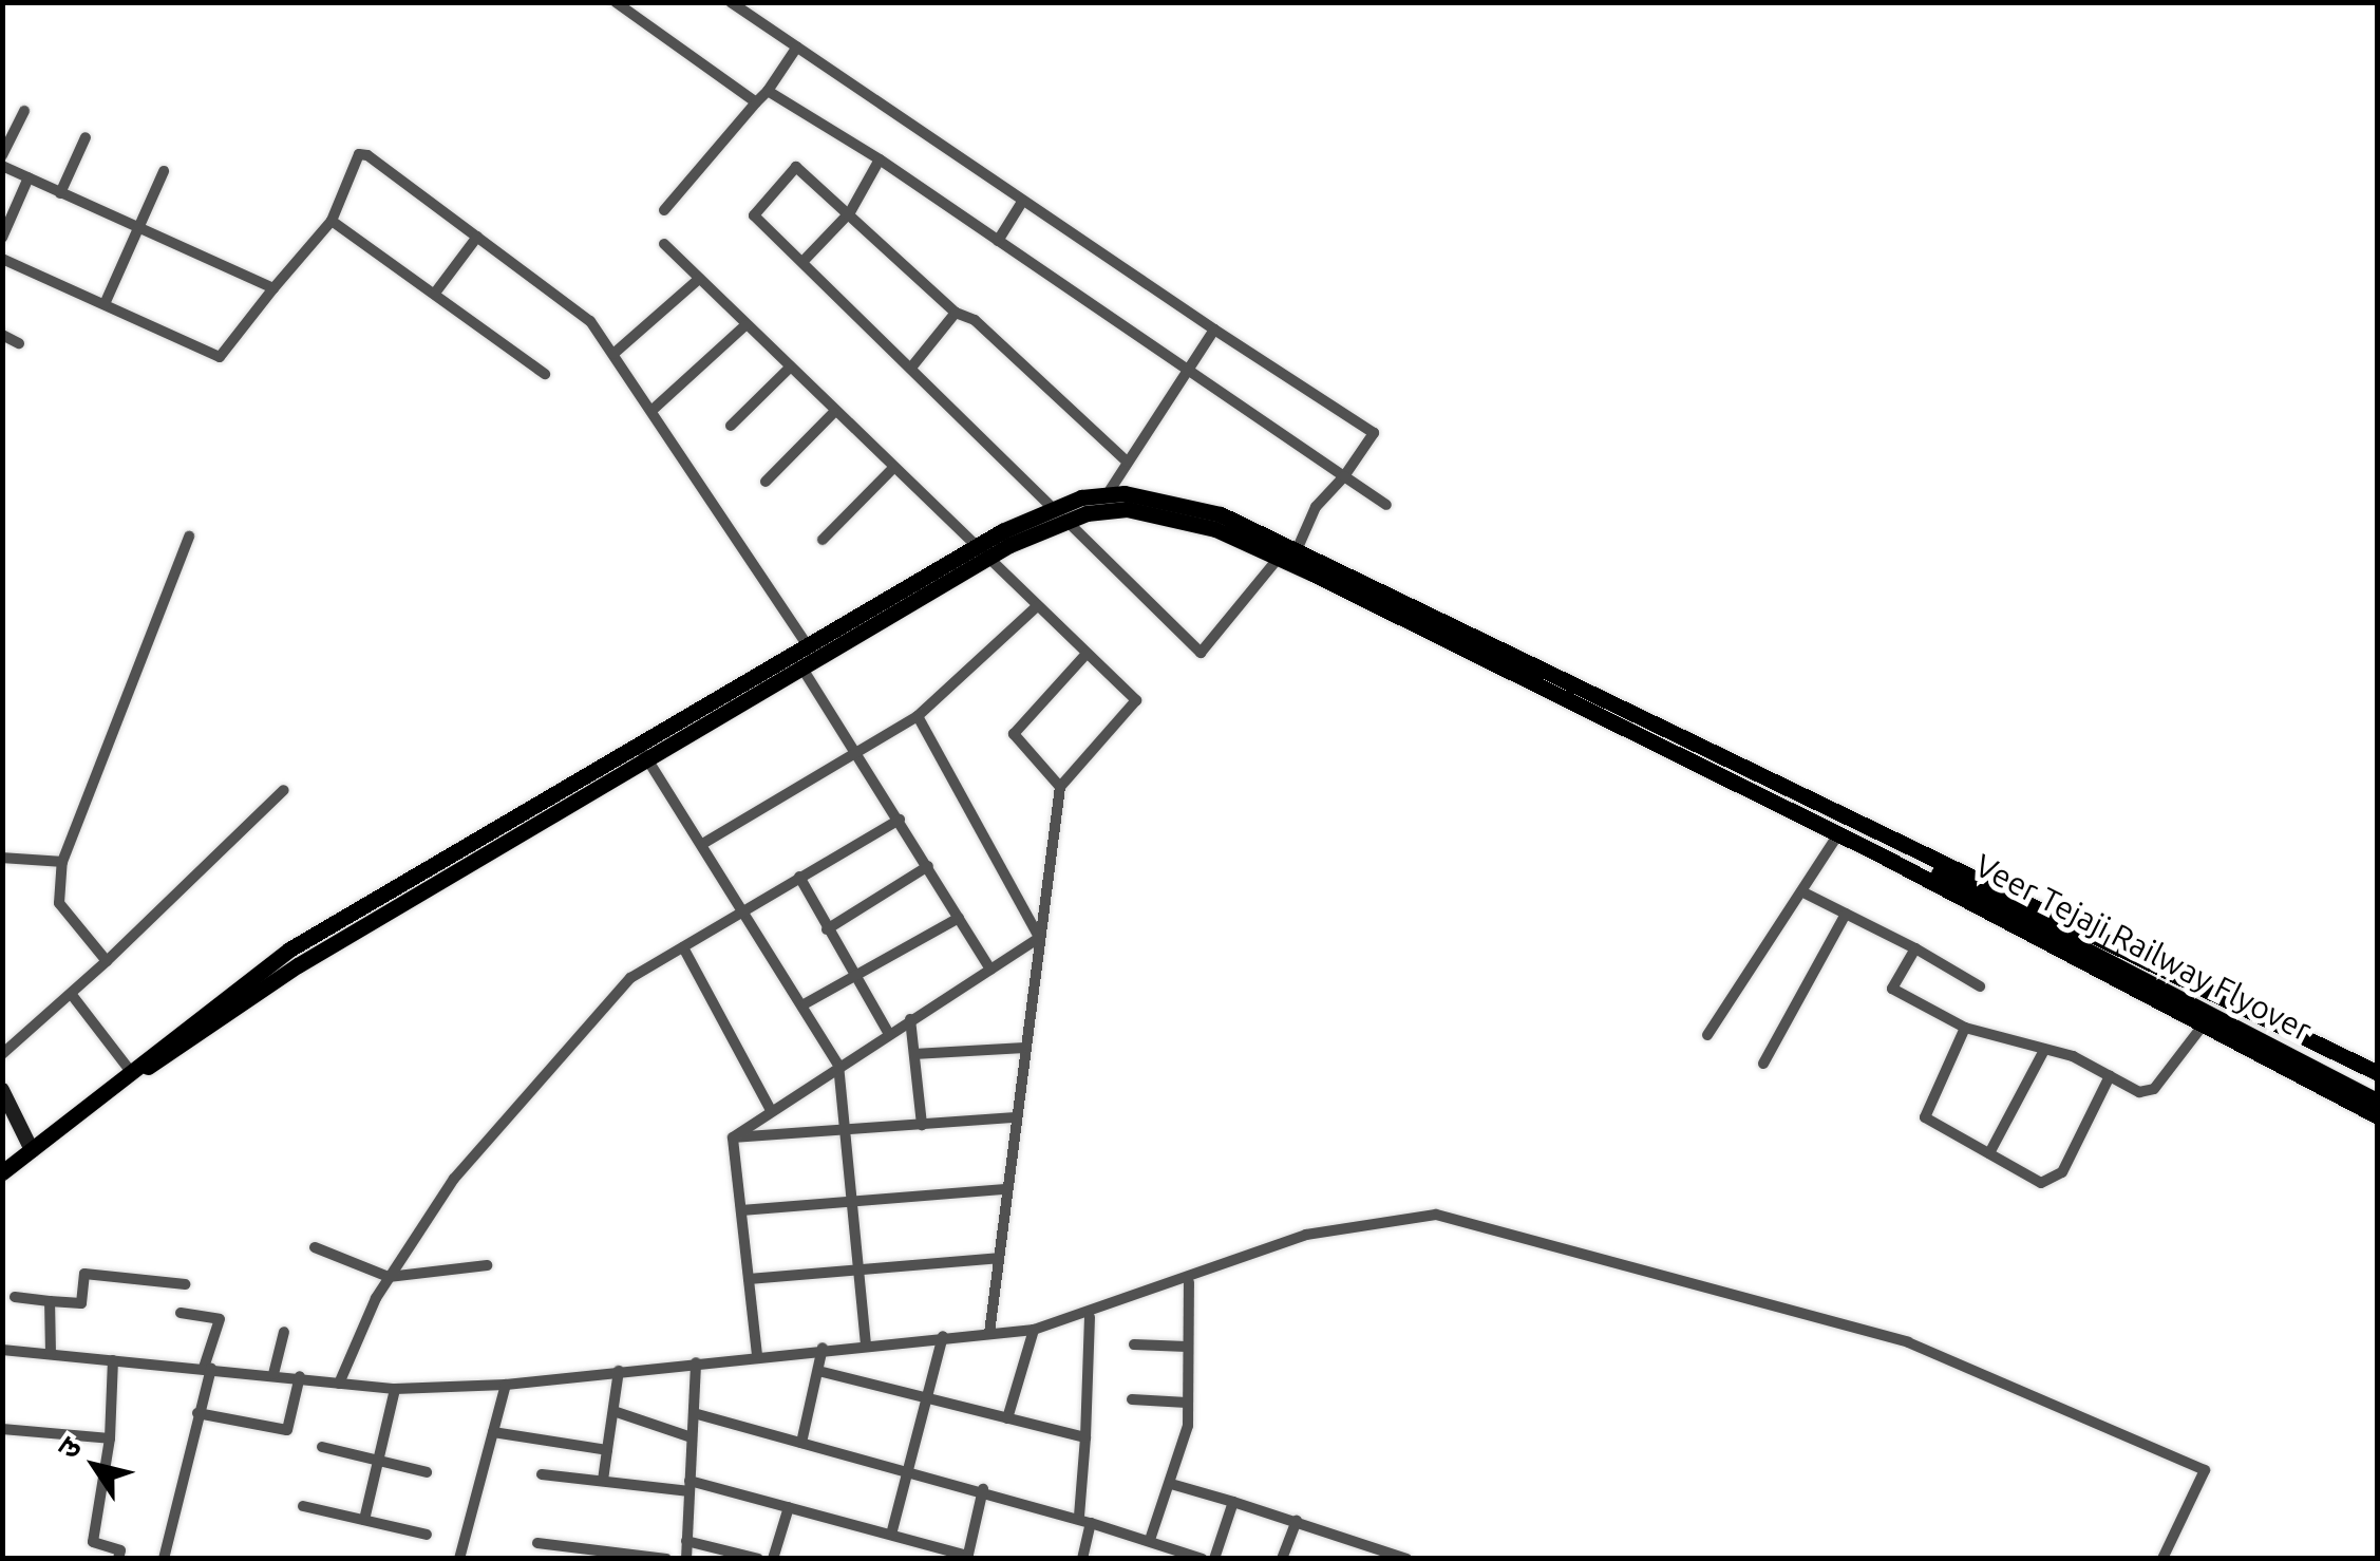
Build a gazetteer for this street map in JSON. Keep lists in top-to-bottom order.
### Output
{
  "streets": {
    "main road": ["Veer Tejaji Railway Flyover"]
  },
  "north": "top left"
}
